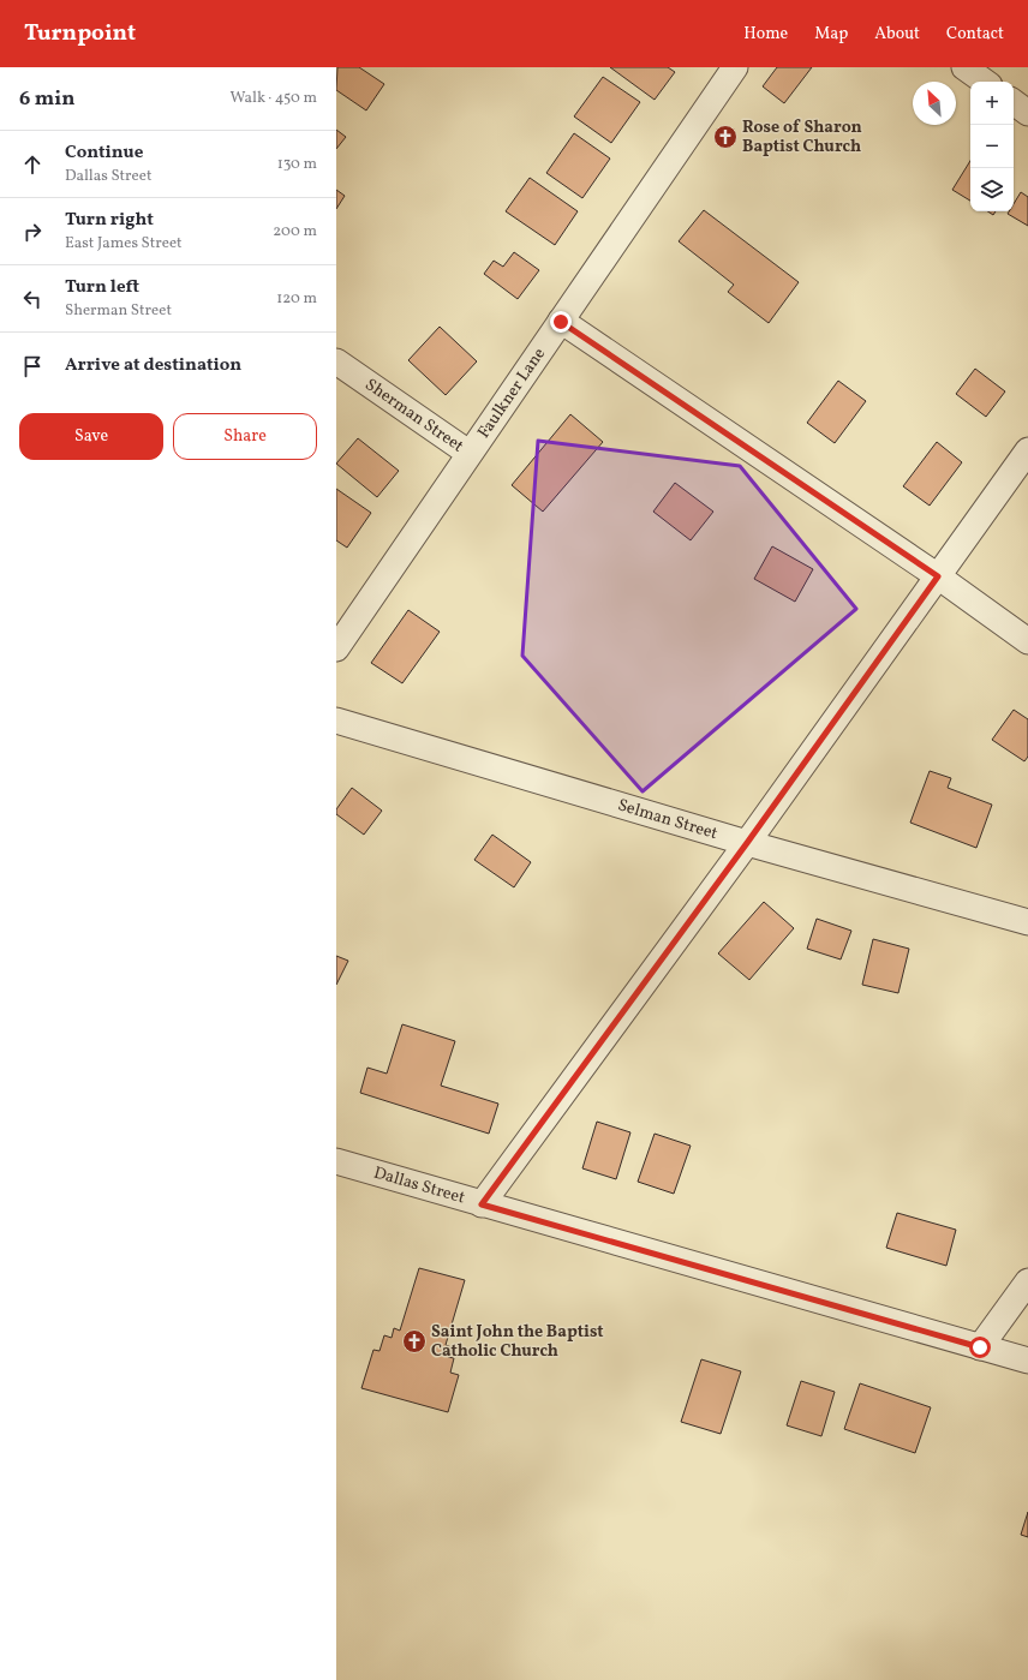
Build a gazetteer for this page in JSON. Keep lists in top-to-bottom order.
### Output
{
  "streets": {
    "street": [
      "Faulkner Lane",
      "Sherman Street",
      "Selman Street",
      "Dallas Street"
    ]
  },
  "crossings": [
    ["Faulkner Lane", "Sherman Street"]
  ],
  "places": {
    "church": ["Rose of Sharon Baptist Church", "Saint John the Baptist Catholic Church"]
  },
  "north": "top left",
  "page": {
    "header": "Turnpoint",
    "nav": [
      "Home",
      "Map",
      "About",
      "Contact"
    ],
    "heading": ["6 min", "Walk · 450 m"],
    "map_buttons": ["+", "−"],
    "list": [
      ["Continue", "Dallas Street", "130 m"],
      ["Turn right", "East James Street", "200 m"],
      ["Turn left", "Sherman Street", "120 m"],
      "Arrive at destination"
    ],
    "buttons": ["Save", "Share"]
  }
}
